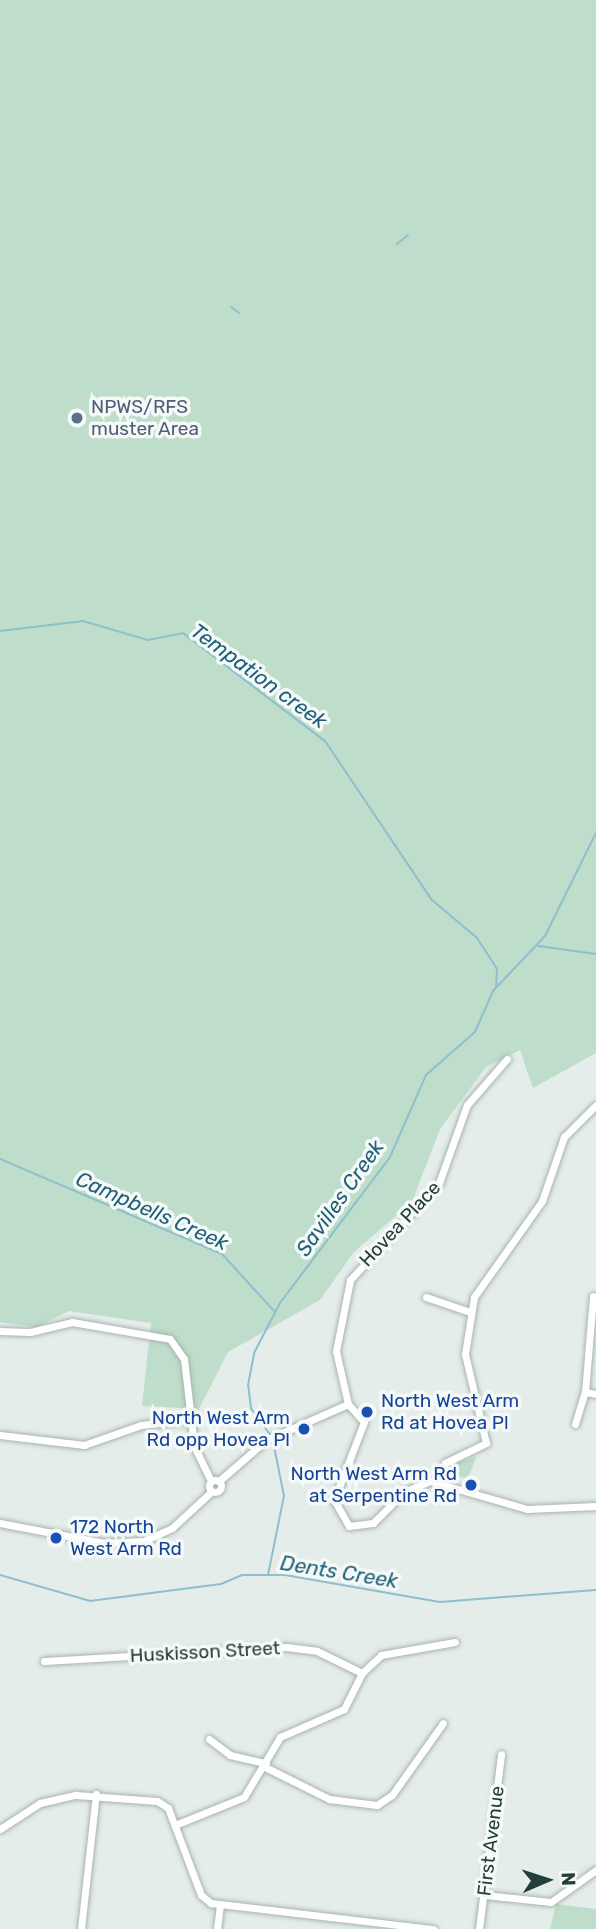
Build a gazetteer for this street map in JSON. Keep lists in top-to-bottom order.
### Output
{
  "streets": {
    "street": ["Hovea Place", "Huskisson Street", "First Avenue"]
  },
  "water": [
    "Tempation creek",
    "Savilles Creek",
    "Campbells Creek",
    "Dents Creek"
  ],
  "places": [
    "NPWS/RFS muster Area",
    "North West Arm Rd at Hovea Pl",
    "North West Arm Rd opp Hovea Pl",
    "North West Arm Rd at Serpentine Rd",
    "172 North West Arm Rd"
  ],
  "north": "right"
}
